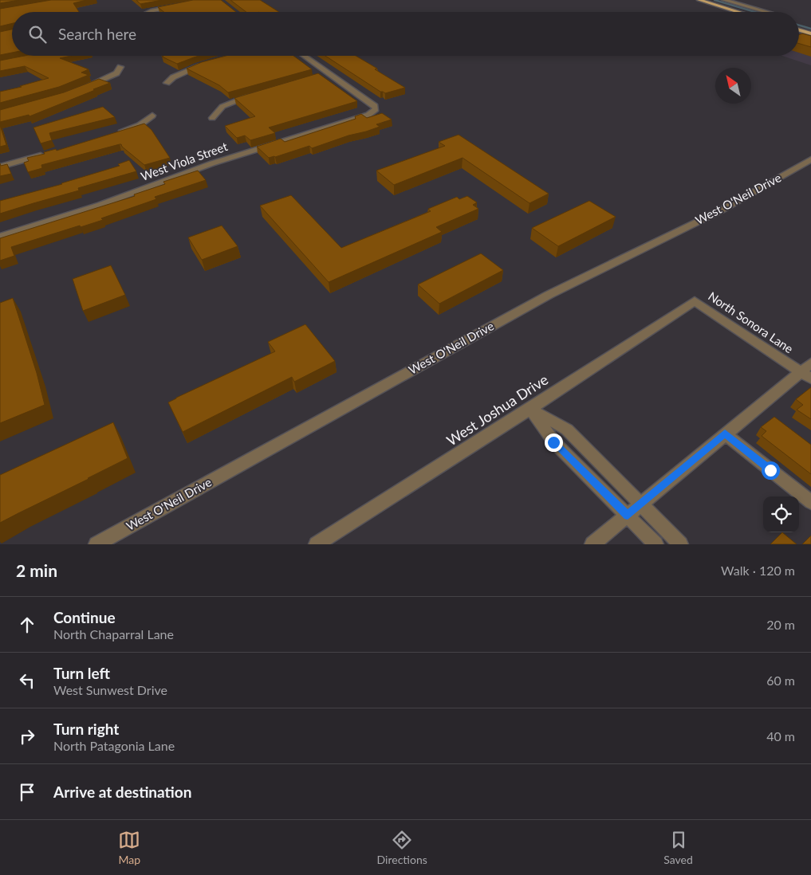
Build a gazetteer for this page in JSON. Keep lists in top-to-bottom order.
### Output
{
  "streets": {
    "street": [
      "West Viola Street",
      "West O'Neil Drive",
      "North Sonora Lane",
      "West Joshua Drive"
    ]
  },
  "crossings": [
    ["North Sonora Lane", "West Joshua Drive"]
  ],
  "north": "top left",
  "page": {
    "search": "Search here",
    "heading": ["2 min", "Walk · 120 m"],
    "list": [
      ["Continue", "North Chaparral Lane", "20 m"],
      ["Turn left", "West Sunwest Drive", "60 m"],
      ["Turn right", "North Patagonia Lane", "40 m"],
      "Arrive at destination"
    ],
    "nav": ["Map", "Directions", "Saved"]
  }
}
